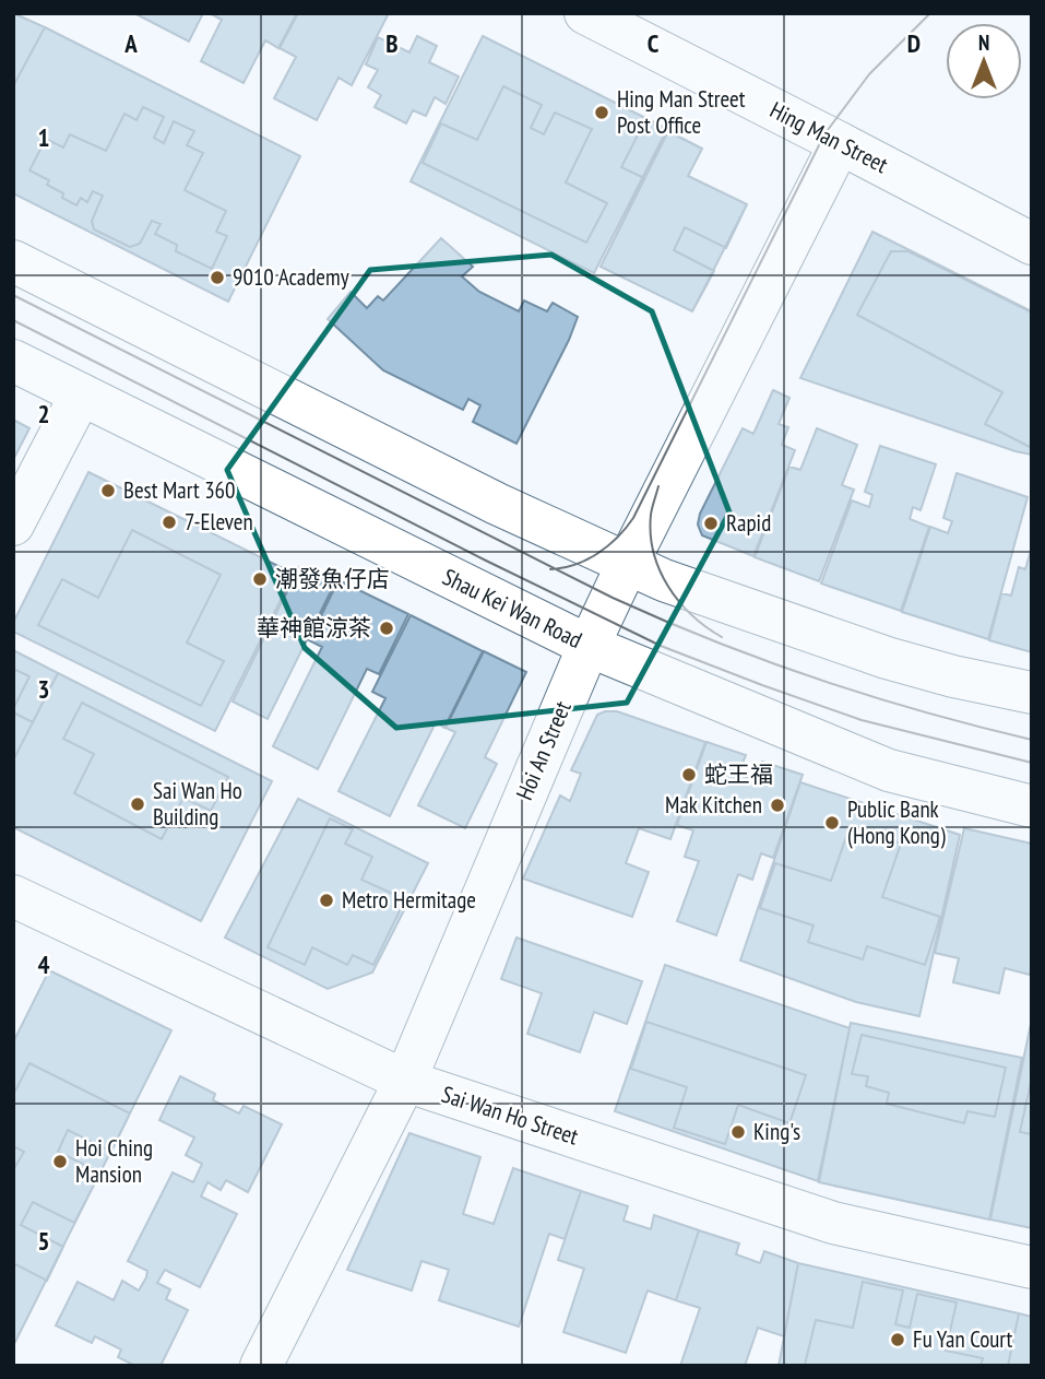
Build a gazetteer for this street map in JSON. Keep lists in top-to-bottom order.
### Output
{
  "streets": {
    "street": [
      "Hing Man Street",
      "Shau Kei Wan Road",
      "Hoi An Street",
      "Sai Wan Ho Street"
    ]
  },
  "crossings": [
    ["Hing Man Street", "Hoi An Street"],
    ["Shau Kei Wan Road", "Hoi An Street"],
    ["Hoi An Street", "Sai Wan Ho Street"]
  ],
  "places": [
    "Hing Man Street Post Office",
    "9010 Academy",
    "Best Mart 360",
    "7-Eleven",
    "Rapid",
    "潮發魚仔店",
    "華神館涼茶",
    "蛇王福",
    "Sai Wan Ho Building",
    "Mak Kitchen",
    "Public Bank (Hong Kong)",
    "Metro Hermitage",
    "King's",
    "Hoi Ching Mansion",
    "Fu Yan Court"
  ],
  "north": "top",
  "grid": {
    "columns": [
      "A",
      "B",
      "C",
      "D"
    ],
    "rows": [
      "1",
      "2",
      "3",
      "4",
      "5"
    ]
  }
}
